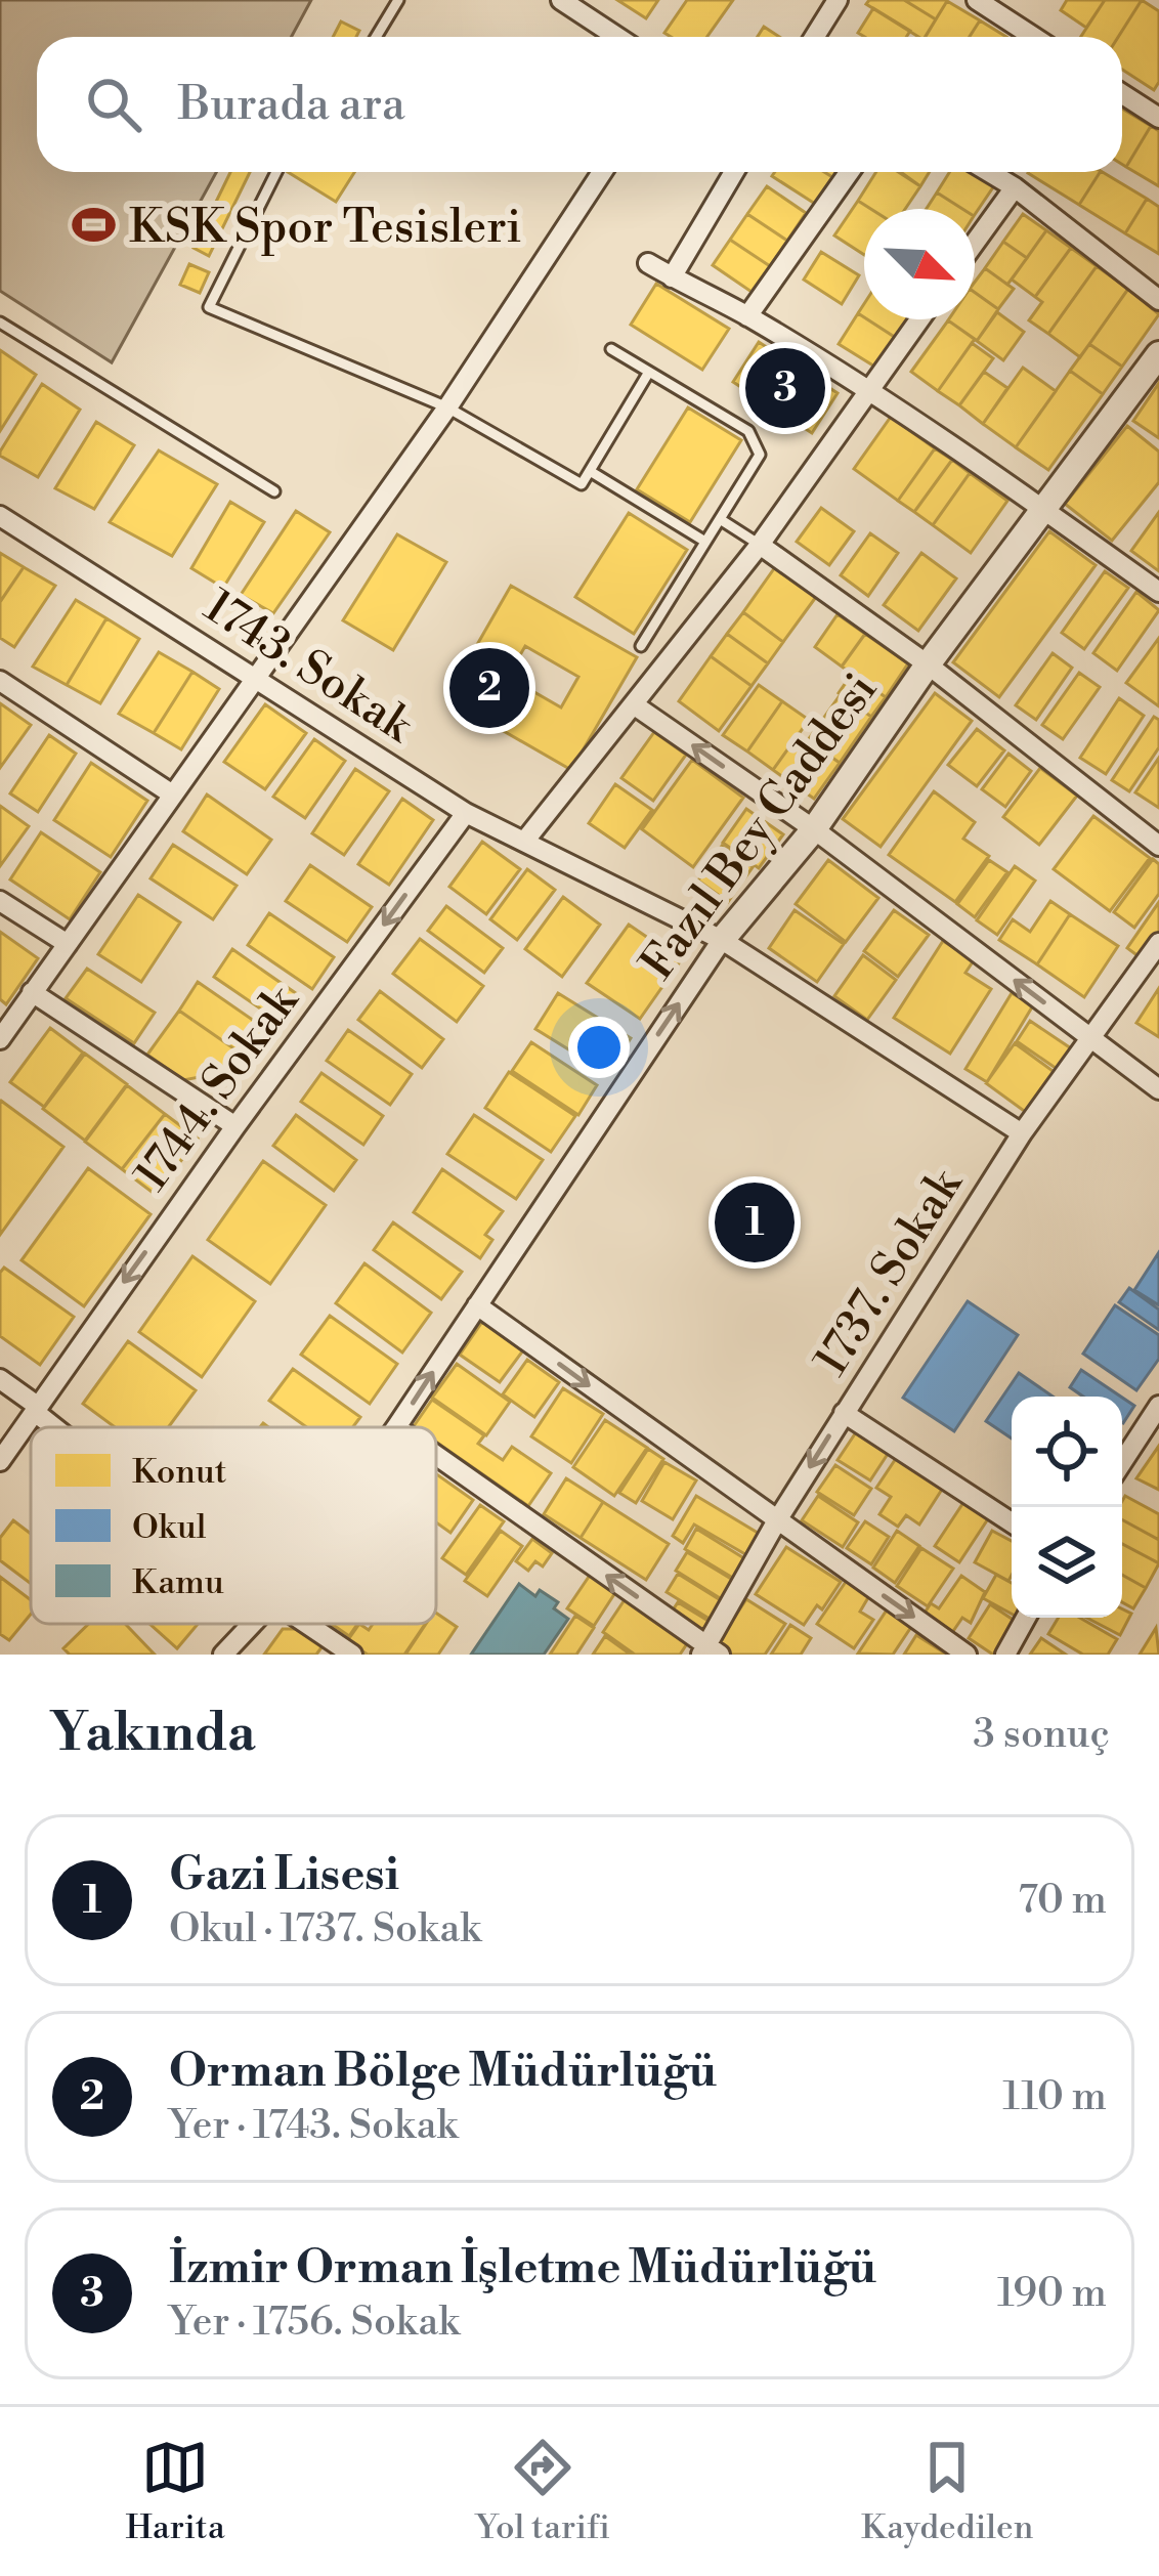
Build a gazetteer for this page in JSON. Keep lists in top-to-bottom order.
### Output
{
  "streets": {
    "street": [
      "1743. Sokak",
      "Fazıl Bey Caddesi",
      "1744. Sokak",
      "1737. Sokak"
    ]
  },
  "crossings": [
    ["1743. Sokak", "Fazıl Bey Caddesi"],
    ["1743. Sokak", "1744. Sokak"],
    ["1743. Sokak", "1737. Sokak"]
  ],
  "one_way": ["Fazıl Bey Caddesi", "1744. Sokak"],
  "places": {
    "sports": ["KSK Spor Tesisleri"]
  },
  "legend": ["Konut", "Okul", "Kamu"],
  "north": "bottom right",
  "page": {
    "search": "Burada ara",
    "pins": ["3", "2", "1"],
    "heading": ["Yakında", "3 sonuç"],
    "list": [
      {
        "mark": "1",
        "name": "Gazi Lisesi",
        "note": "Okul · 1737. Sokak",
        "value": "70 m"
      },
      {
        "mark": "2",
        "name": "Orman Bölge Müdürlüğü",
        "note": "Yer · 1743. Sokak",
        "value": "110 m"
      },
      {
        "mark": "3",
        "name": "İzmir Orman İşletme Müdürlüğü",
        "note": "Yer · 1756. Sokak",
        "value": "190 m"
      }
    ],
    "nav": ["Harita", "Yol tarifi", "Kaydedilen"]
  }
}
